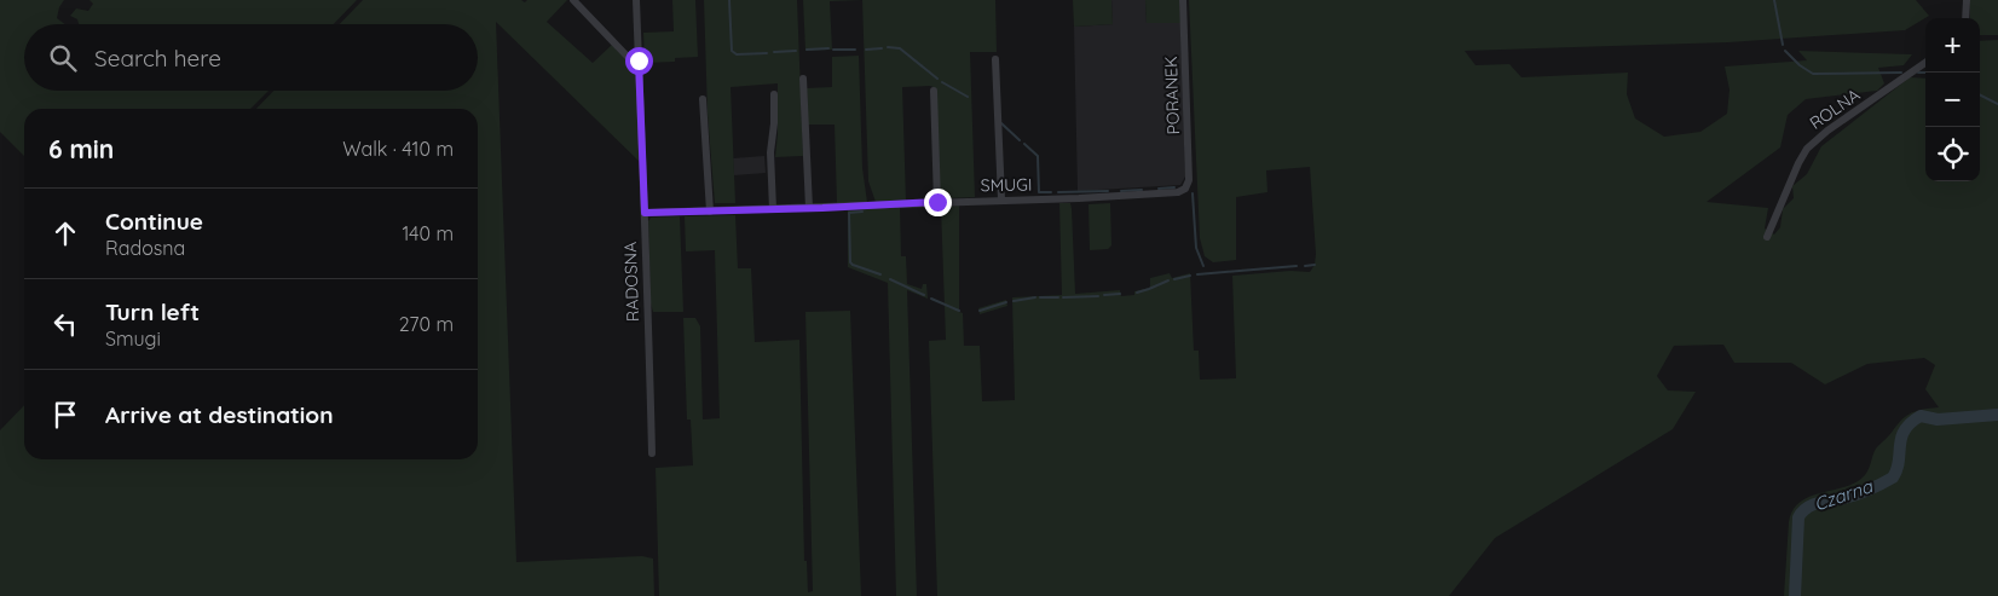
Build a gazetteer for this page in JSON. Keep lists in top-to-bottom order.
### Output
{
  "streets": {
    "street": [
      "PORANEK",
      "ROLNA",
      "SMUGI",
      "RADOSNA"
    ]
  },
  "crossings": [
    ["PORANEK", "SMUGI"],
    ["SMUGI", "RADOSNA"]
  ],
  "water": ["Czarna"],
  "page": {
    "map_buttons": ["+", "−"],
    "search": "Search here",
    "heading": ["6 min", "Walk · 410 m"],
    "list": [
      ["Continue", "Radosna", "140 m"],
      ["Turn left", "Smugi", "270 m"],
      "Arrive at destination"
    ]
  }
}
